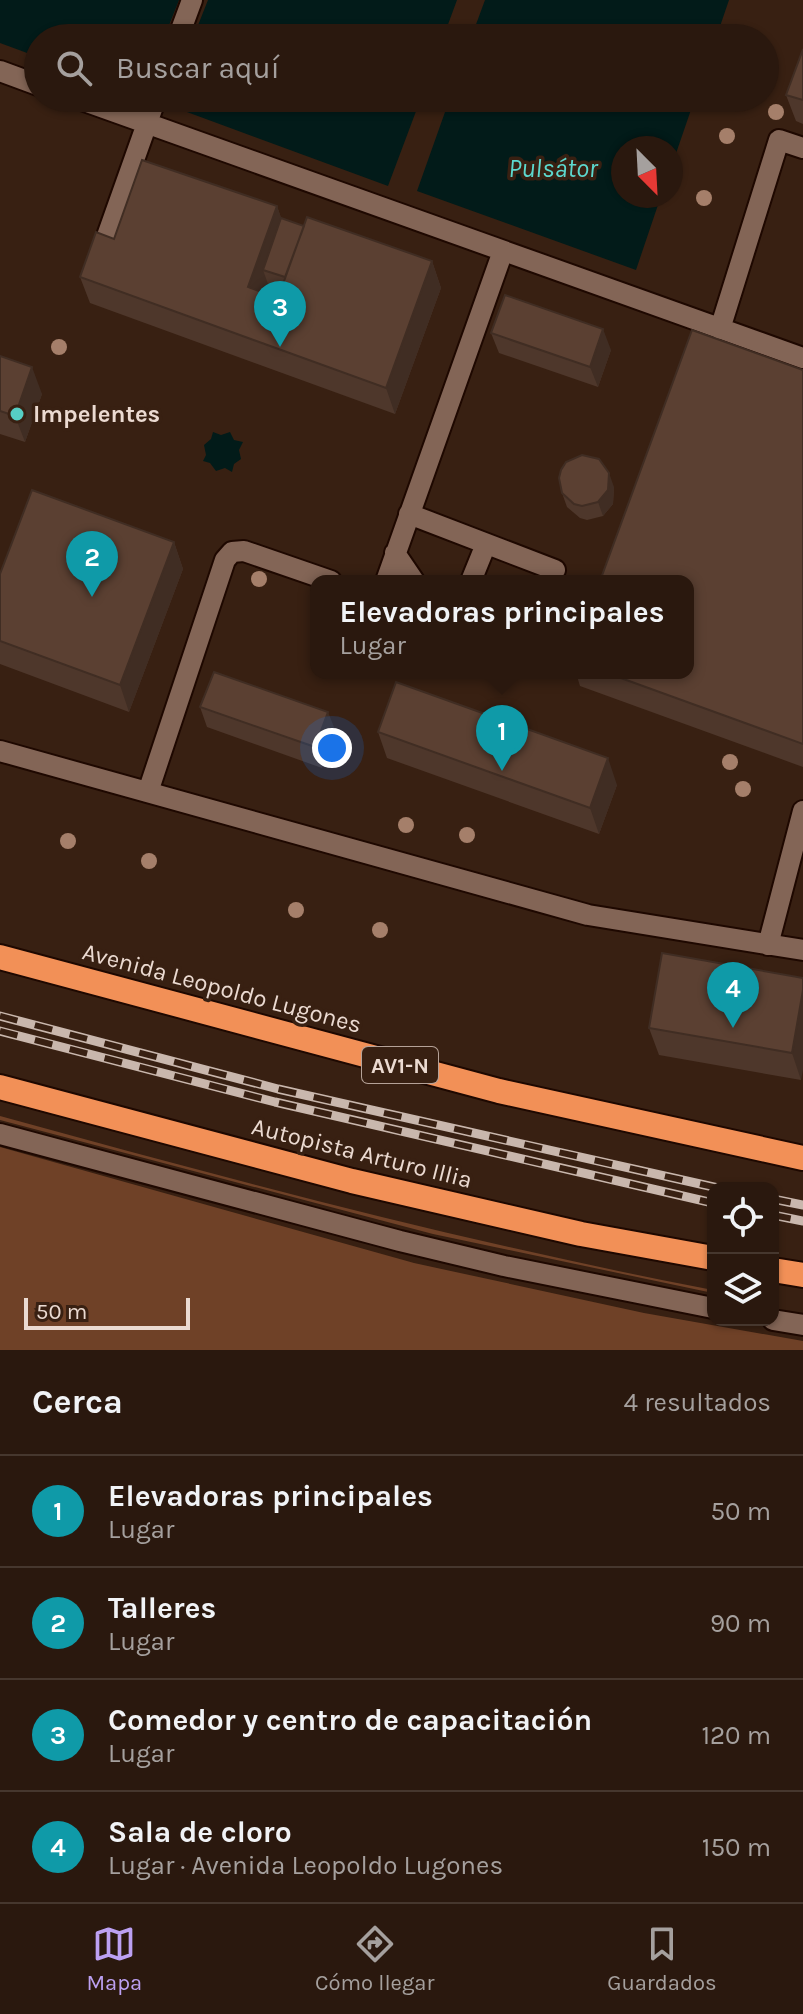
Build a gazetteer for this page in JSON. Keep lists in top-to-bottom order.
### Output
{
  "streets": {
    "highway": ["Avenida Leopoldo Lugones", "AV1-N", "Autopista Arturo Illia"]
  },
  "water": ["Pulsátor"],
  "places": ["Impelentes"],
  "scale_bar": "50 m",
  "north": "bottom right",
  "page": {
    "search": "Buscar aquí",
    "pins": [
      "3",
      "2",
      "1",
      "4"
    ],
    "popup": ["Elevadoras principales", "Lugar"],
    "scale": "50 m",
    "heading": ["Cerca", "4 resultados"],
    "list": [
      {
        "mark": "1",
        "name": "Elevadoras principales",
        "note": "Lugar",
        "value": "50 m"
      },
      {
        "mark": "2",
        "name": "Talleres",
        "note": "Lugar",
        "value": "90 m"
      },
      {
        "mark": "3",
        "name": "Comedor y centro de capacitación",
        "note": "Lugar",
        "value": "120 m"
      },
      {
        "mark": "4",
        "name": "Sala de cloro",
        "note": "Lugar · Avenida Leopoldo Lugones",
        "value": "150 m"
      }
    ],
    "nav": ["Mapa", "Cómo llegar", "Guardados"]
  }
}
